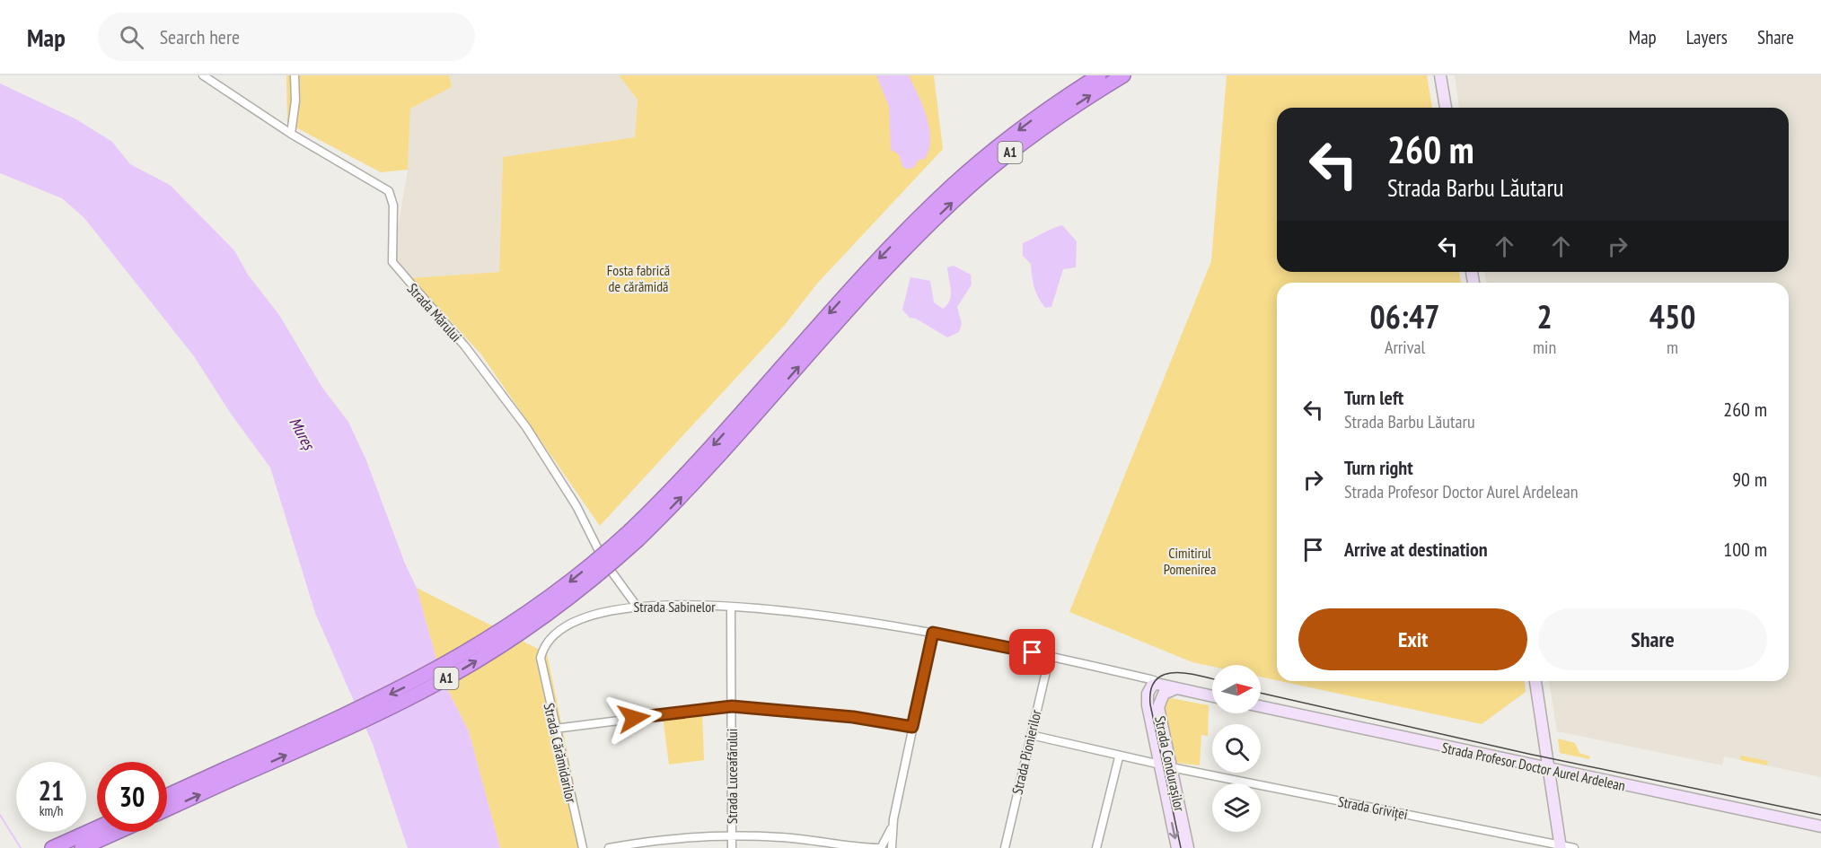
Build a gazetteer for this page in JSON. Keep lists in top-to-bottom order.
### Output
{
  "streets": {
    "highway": ["A1"],
    "main road": ["Strada Condurașilor", "Strada Profesor Doctor Aurel Ardelean"],
    "street": [
      "Strada Mărului",
      "Strada Sabinelor",
      "Strada Pionierilor",
      "Strada Cărămidarilor",
      "Strada Luceafărului",
      "Strada Griviței"
    ]
  },
  "crossings": [
    ["Strada Mărului", "Strada Sabinelor"],
    ["Strada Sabinelor", "Strada Cărămidarilor"],
    ["Strada Sabinelor", "Strada Luceafărului"],
    ["Strada Pionierilor", "Strada Griviței"],
    ["Strada Condurașilor", "Strada Griviței"]
  ],
  "water": ["Mureș"],
  "parks": ["Fosta fabrică de cărămidă", "Cimitirul Pomenirea"],
  "north": "right",
  "page": {
    "header": "Map",
    "search": "Search here",
    "nav": ["Map", "Layers", "Share"],
    "turn": ["260 m", "Strada Barbu Lăutaru"],
    "eta": [
      "06:47",
      "Arrival",
      "2",
      "min",
      "450",
      "m"
    ],
    "list": [
      {
        "name": "Turn left",
        "note": "Strada Barbu Lăutaru",
        "value": "260 m"
      },
      {
        "name": "Turn right",
        "note": "Strada Profesor Doctor Aurel Ardelean",
        "value": "90 m"
      },
      {
        "name": "Arrive at destination",
        "value": "100 m"
      }
    ],
    "buttons": ["Exit", "Share"],
    "speed": "21 km/h",
    "limit": "30"
  }
}
